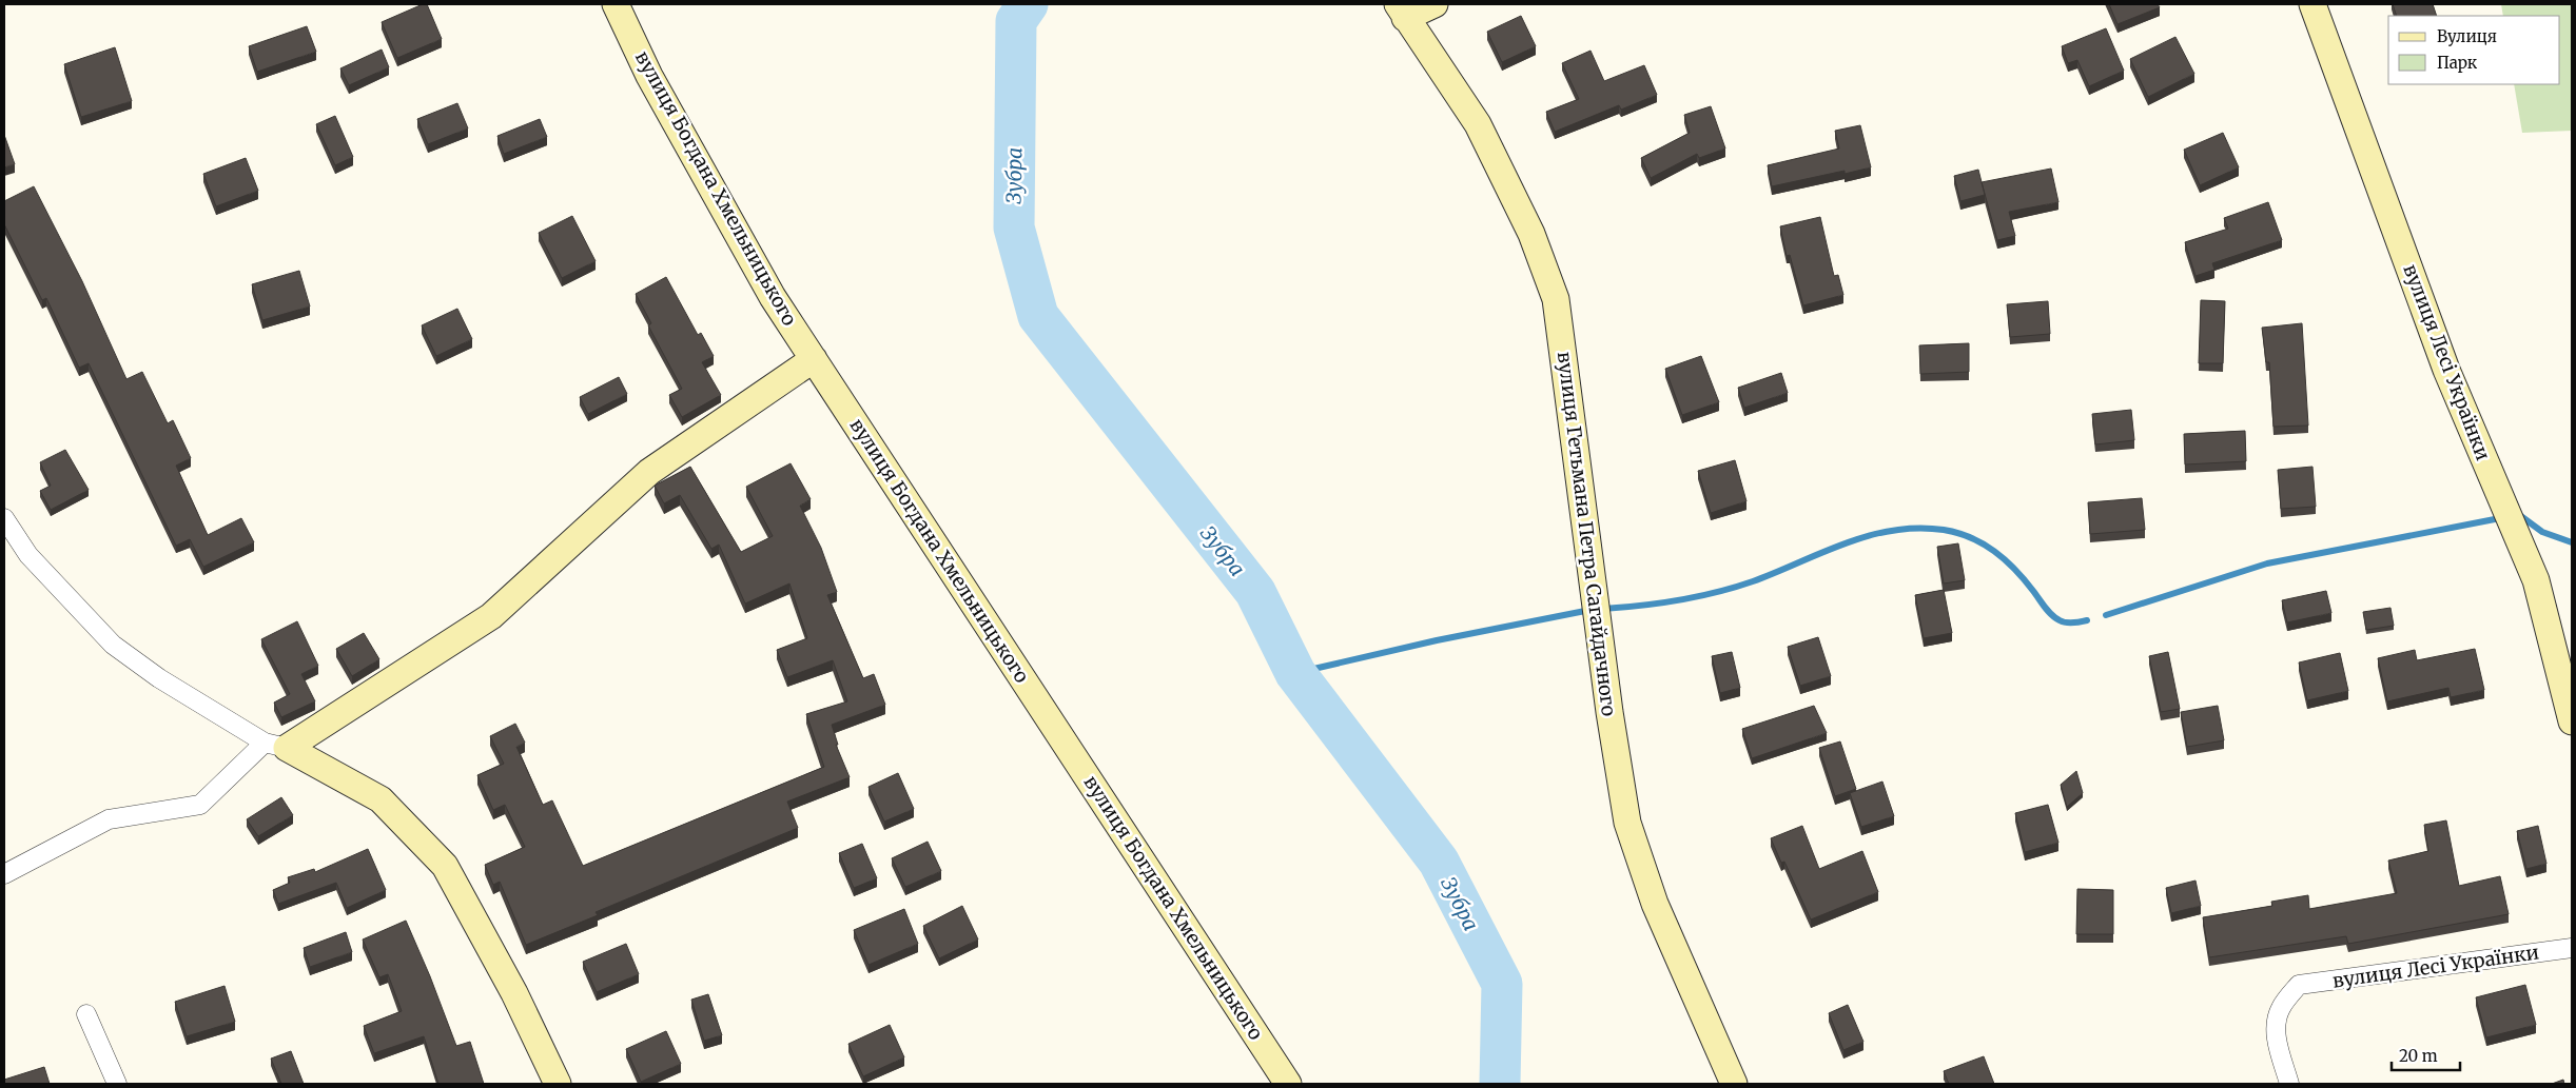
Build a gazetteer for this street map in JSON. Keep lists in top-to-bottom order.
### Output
{
  "streets": {
    "street": ["вулиця Богдана Хмельницького", "вулиця Лесі Українки", "вулиця Гетьмана Петра Сагайдачного"]
  },
  "water": ["Зубра"],
  "legend": ["Вулиця", "Парк"],
  "scale_bar": "20 m"
}
